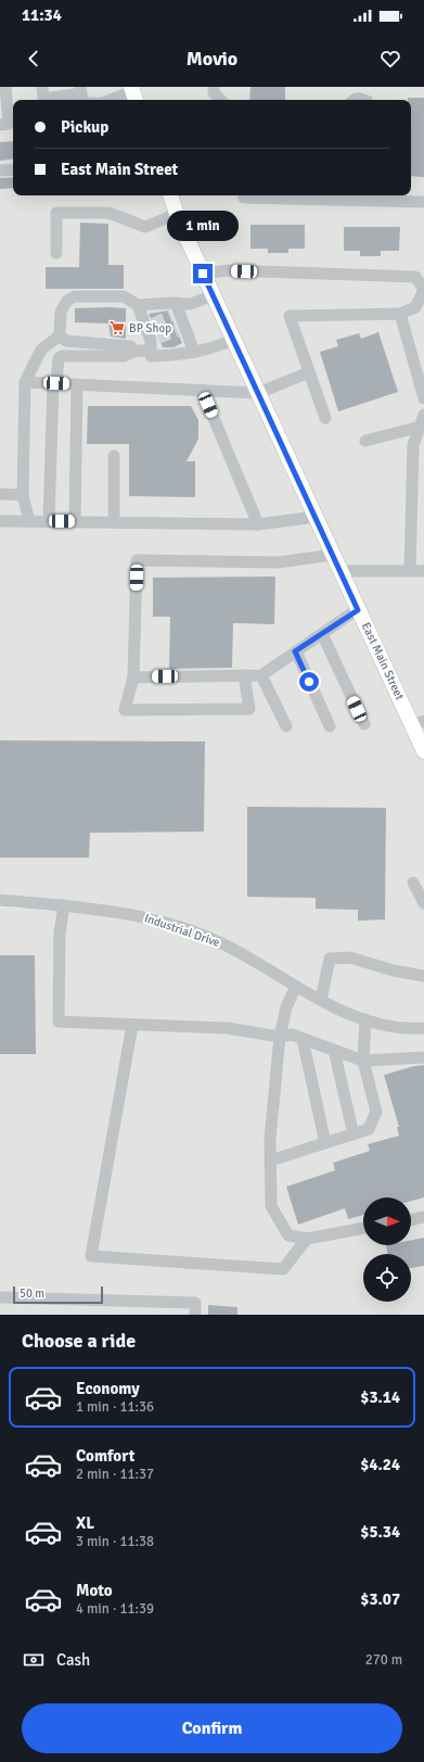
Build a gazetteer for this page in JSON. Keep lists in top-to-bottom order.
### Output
{
  "streets": {
    "main road": ["East Main Street"],
    "street": ["Industrial Drive"]
  },
  "places": {
    "supermarket": ["BP Shop"]
  },
  "scale_bar": "50 m",
  "north": "right",
  "page": {
    "status": "11:34",
    "header": "Movio",
    "banner": ["Pickup", "East Main Street"],
    "bubble": "1 min",
    "scale": "50 m",
    "heading": "Choose a ride",
    "list": [
      {
        "name": "Economy",
        "note": "1 min · 11:36",
        "value": "$3.14"
      },
      {
        "name": "Comfort",
        "note": "2 min · 11:37",
        "value": "$4.24"
      },
      {
        "name": "XL",
        "note": "3 min · 11:38",
        "value": "$5.34"
      },
      {
        "name": "Moto",
        "note": "4 min · 11:39",
        "value": "$3.07"
      }
    ],
    "pay": ["Cash", "270 m"],
    "buttons": "Confirm"
  }
}
